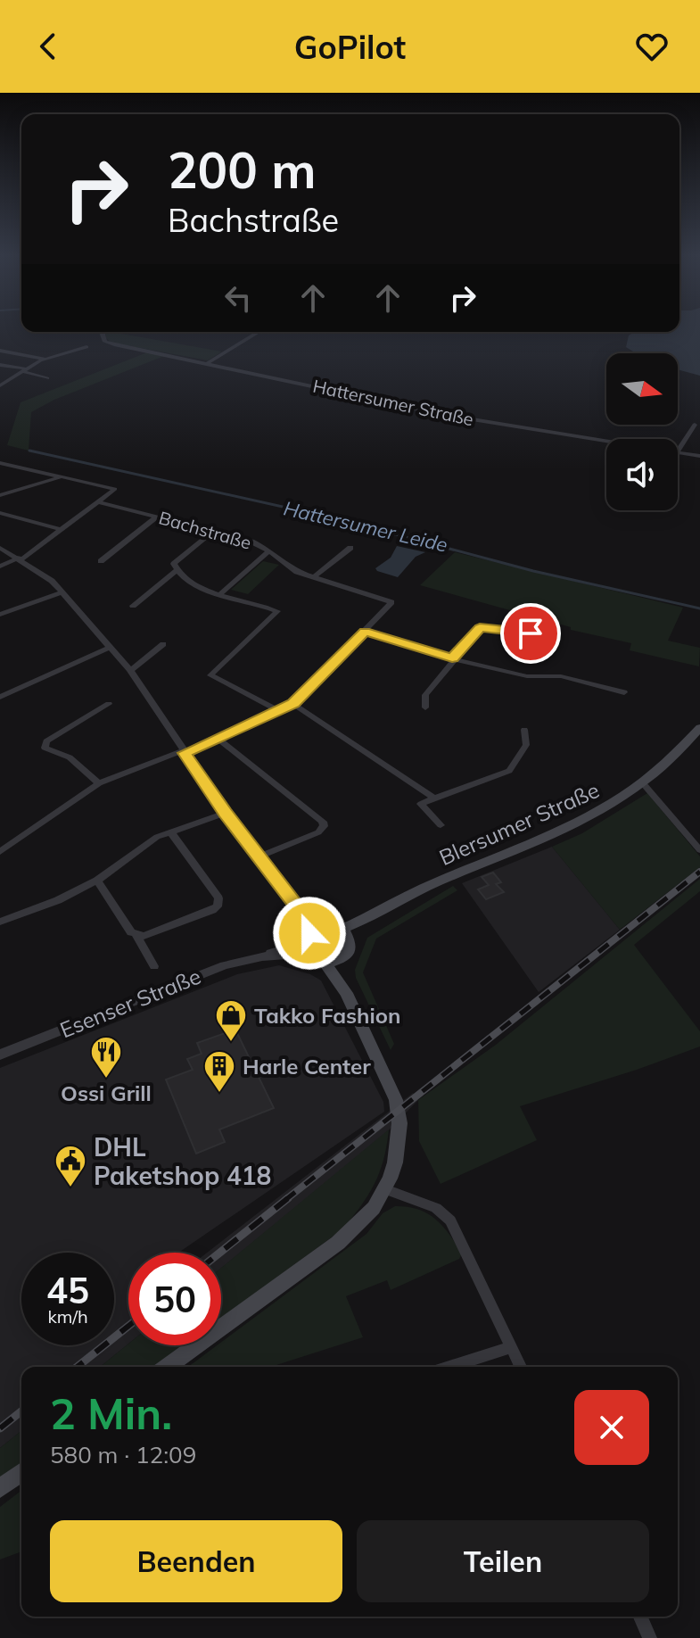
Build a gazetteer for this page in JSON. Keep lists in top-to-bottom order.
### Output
{
  "streets": {
    "main road": ["Blersumer Straße"],
    "street": ["Hattersumer Straße", "Bachstraße", "Esenser Straße"]
  },
  "crossings": [
    ["Blersumer Straße", "Esenser Straße"]
  ],
  "water": ["Hattersumer Leide"],
  "places": {
    "shop": ["Takko Fashion"],
    "restaurant": ["Ossi Grill"],
    "building": ["Harle Center"],
    "public building": ["DHL Paketshop 418"]
  },
  "north": "right",
  "page": {
    "header": "GoPilot",
    "turn": ["200 m", "Bachstraße"],
    "speed": "45 km/h",
    "limit": "50",
    "heading": ["2 Min.", "580 m · 12:09"],
    "buttons": ["Beenden", "Teilen"]
  }
}
